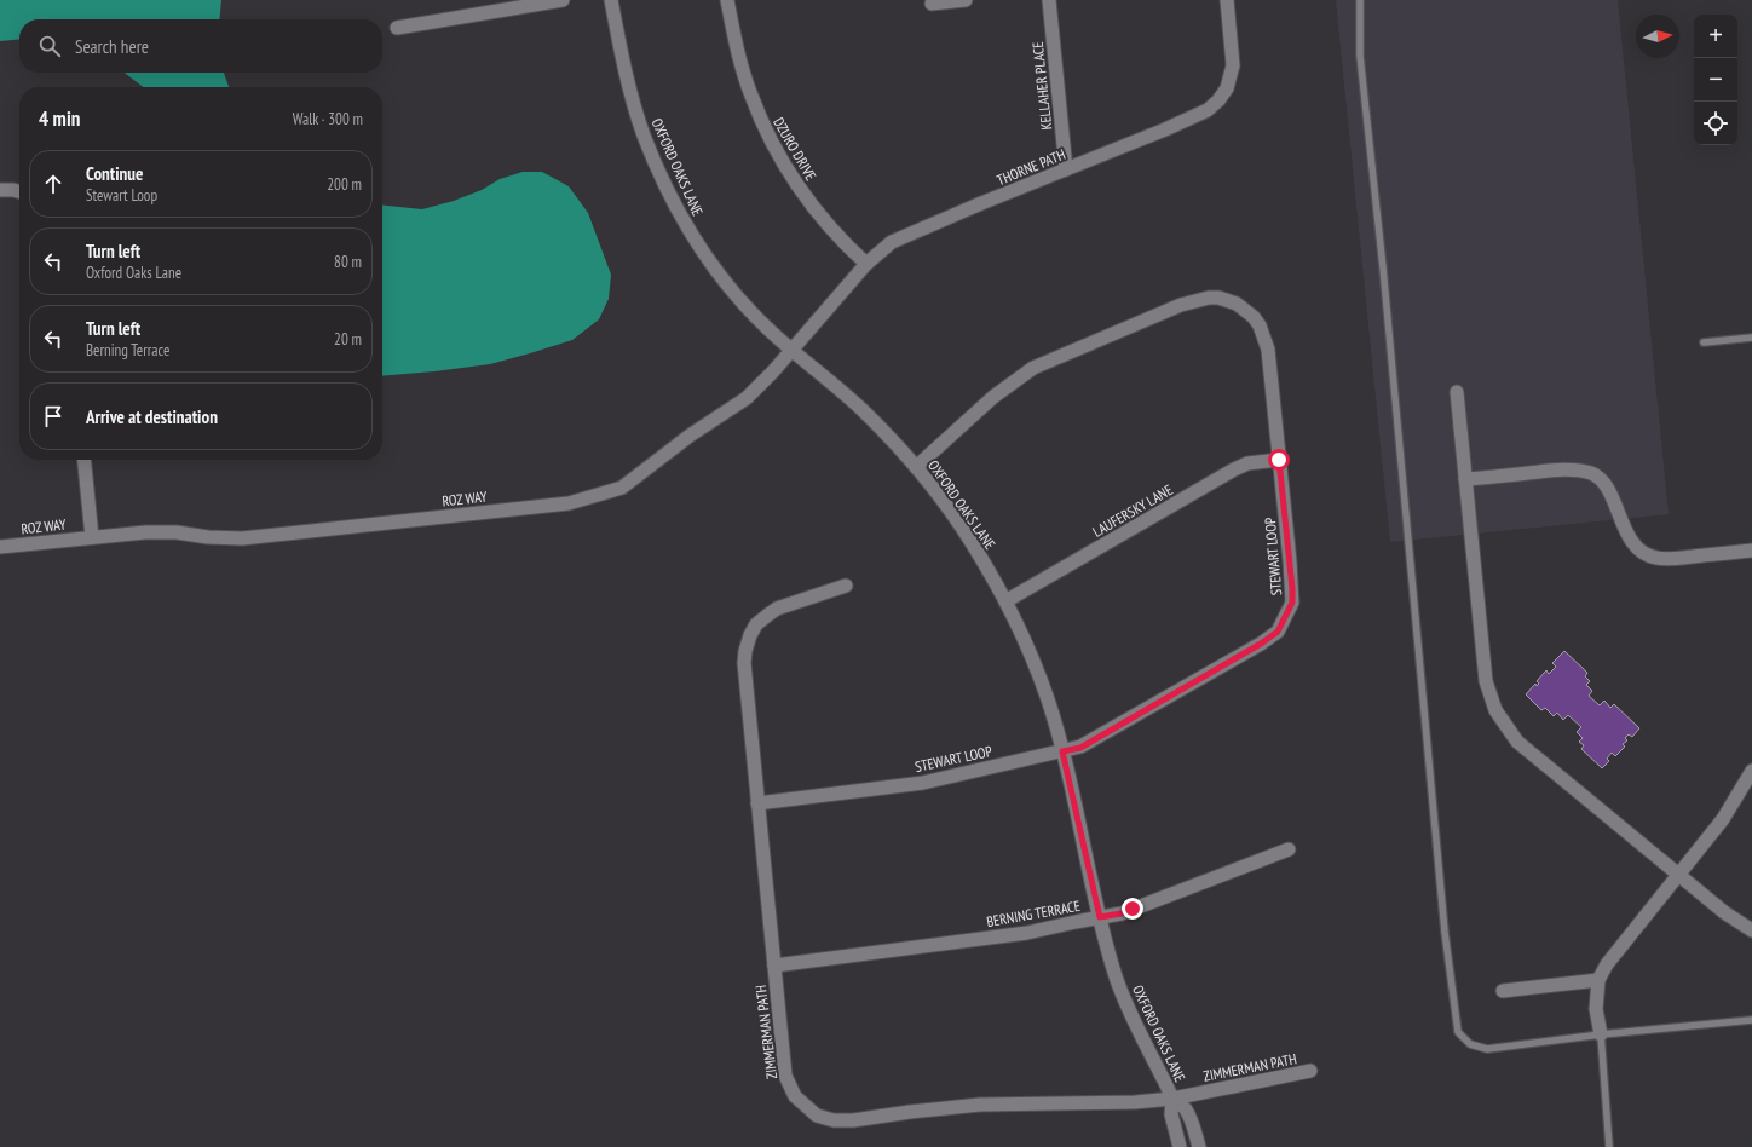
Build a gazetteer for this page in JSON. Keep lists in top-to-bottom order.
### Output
{
  "streets": {
    "street": [
      "KELLAHER PLACE",
      "DZURO DRIVE",
      "OXFORD OAKS LANE",
      "THORNE PATH",
      "ROZ WAY",
      "LAUFERSKY LANE",
      "STEWART LOOP",
      "BERNING TERRACE",
      "ZIMMERMAN PATH"
    ]
  },
  "crossings": [
    ["KELLAHER PLACE", "THORNE PATH"],
    ["DZURO DRIVE", "THORNE PATH"],
    ["OXFORD OAKS LANE", "THORNE PATH"],
    ["OXFORD OAKS LANE", "ROZ WAY"],
    ["OXFORD OAKS LANE", "LAUFERSKY LANE"],
    ["OXFORD OAKS LANE", "STEWART LOOP"],
    ["OXFORD OAKS LANE", "BERNING TERRACE"],
    ["OXFORD OAKS LANE", "ZIMMERMAN PATH"],
    ["THORNE PATH", "ROZ WAY"],
    ["LAUFERSKY LANE", "STEWART LOOP"],
    ["STEWART LOOP", "ZIMMERMAN PATH"],
    ["BERNING TERRACE", "ZIMMERMAN PATH"]
  ],
  "north": "right",
  "page": {
    "map_buttons": ["+", "−"],
    "search": "Search here",
    "heading": ["4 min", "Walk · 300 m"],
    "list": [
      ["Continue", "Stewart Loop", "200 m"],
      ["Turn left", "Oxford Oaks Lane", "80 m"],
      ["Turn left", "Berning Terrace", "20 m"],
      "Arrive at destination"
    ]
  }
}
